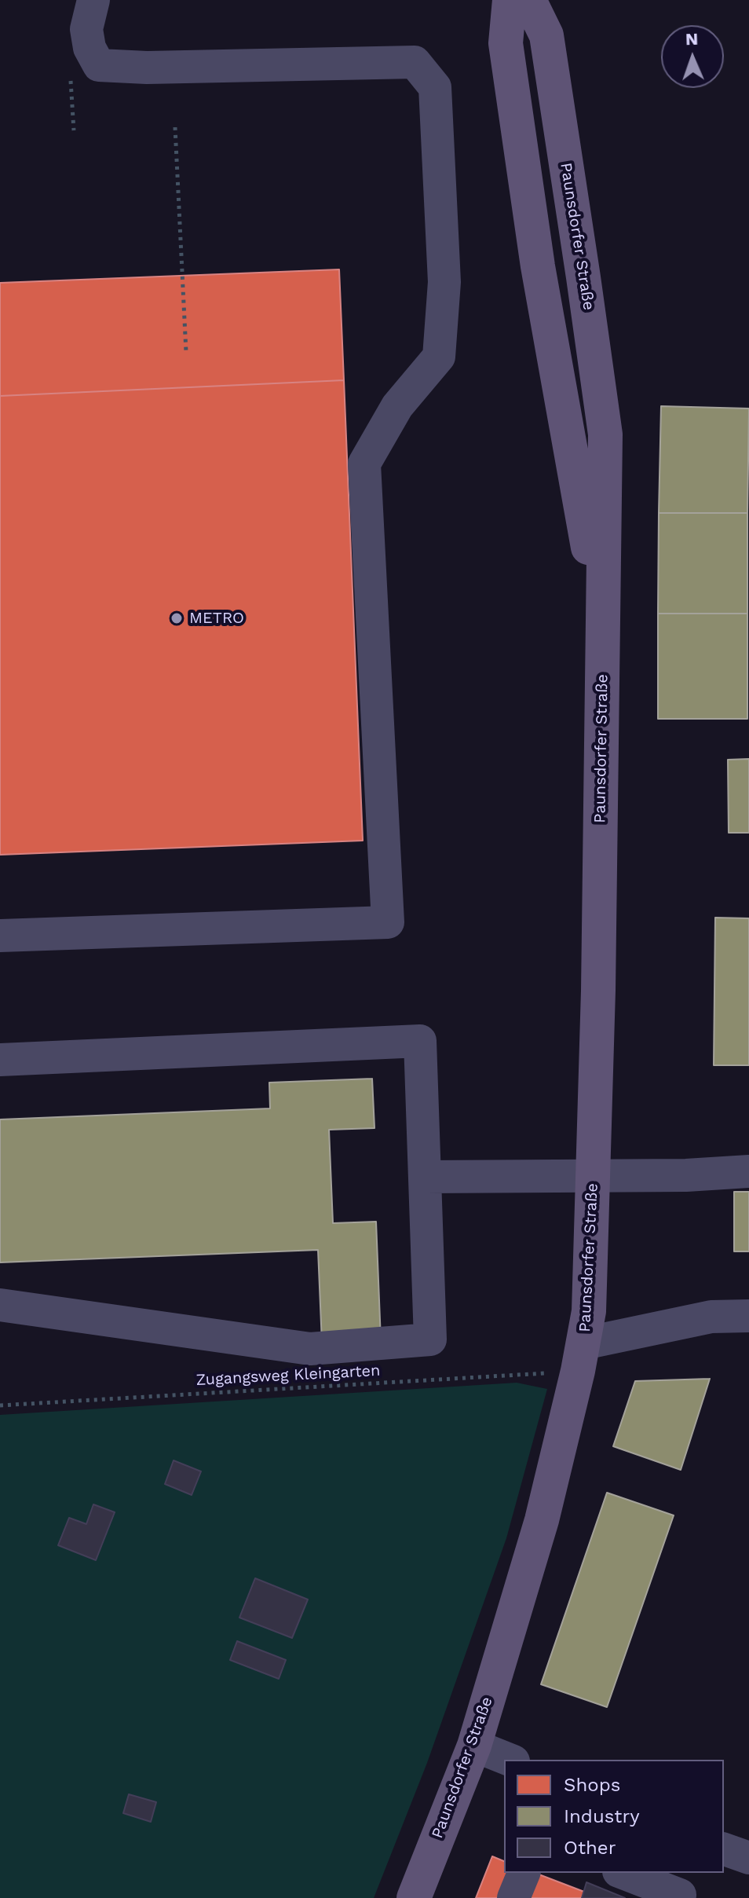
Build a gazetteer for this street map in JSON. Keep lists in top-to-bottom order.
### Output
{
  "streets": {
    "main road": ["Paunsdorfer Straße"],
    "path": ["Zugangsweg Kleingarten"]
  },
  "crossings": [
    ["Paunsdorfer Straße", "Zugangsweg Kleingarten"]
  ],
  "places": ["METRO"],
  "legend": ["Shops", "Industry", "Other"],
  "north": "top"
}
